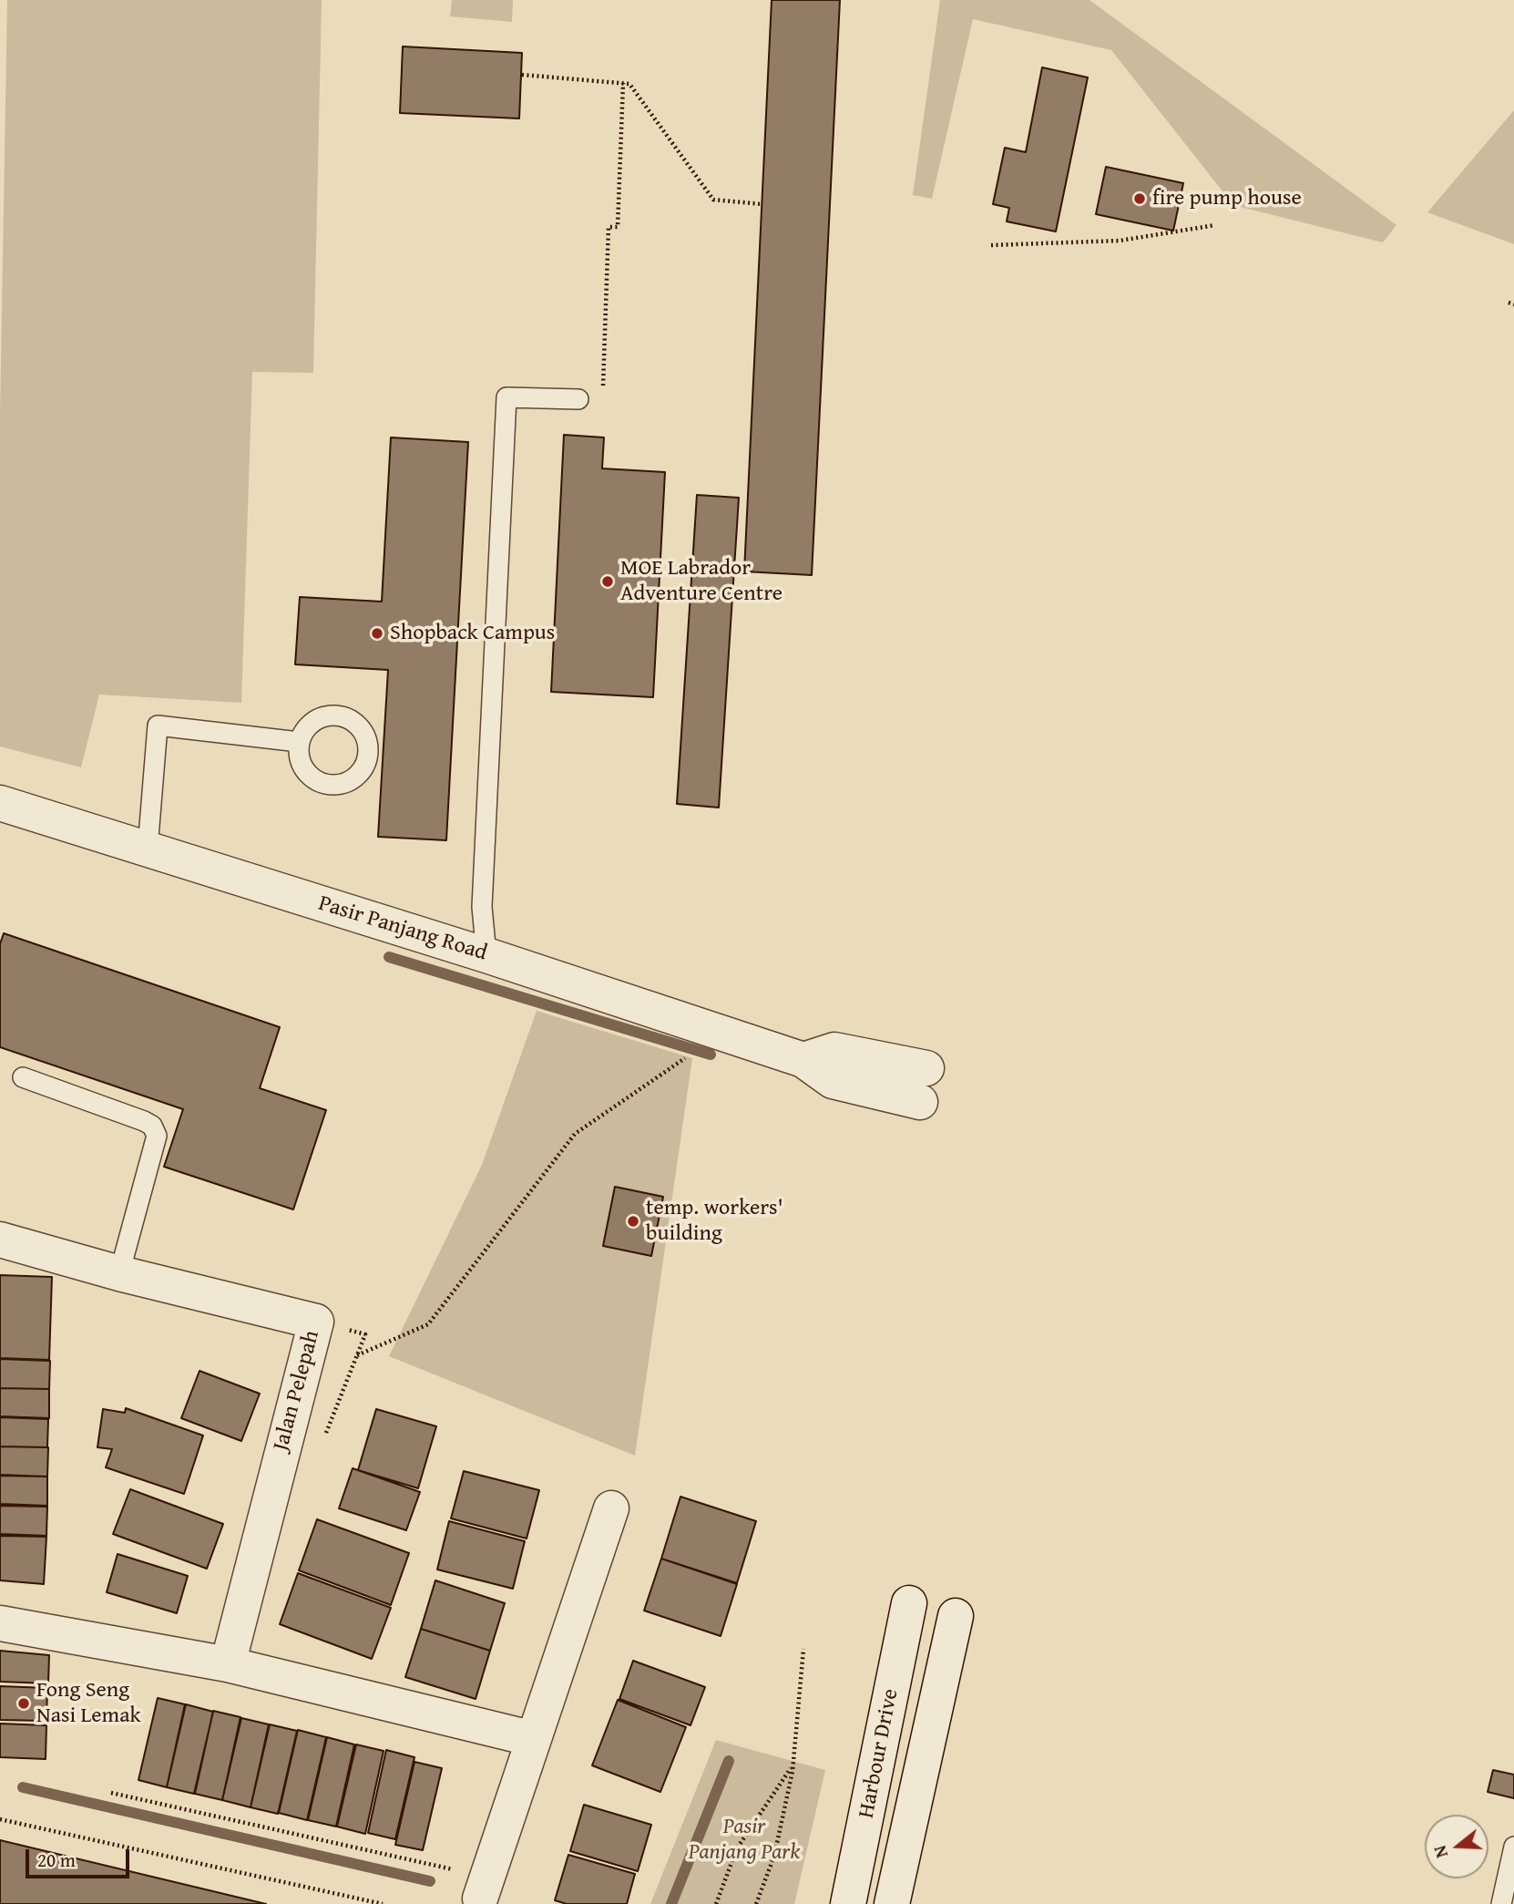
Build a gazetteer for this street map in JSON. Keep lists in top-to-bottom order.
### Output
{
  "streets": {
    "street": ["Pasir Panjang Road", "Jalan Pelepah", "Harbour Drive"]
  },
  "parks": ["Pasir Panjang Park"],
  "places": [
    "fire pump house",
    "MOE Labrador Adventure Centre",
    "Shopback Campus",
    "temp. workers' building",
    "Fong Seng Nasi Lemak"
  ],
  "scale_bar": "20 m",
  "north": "left"
}
